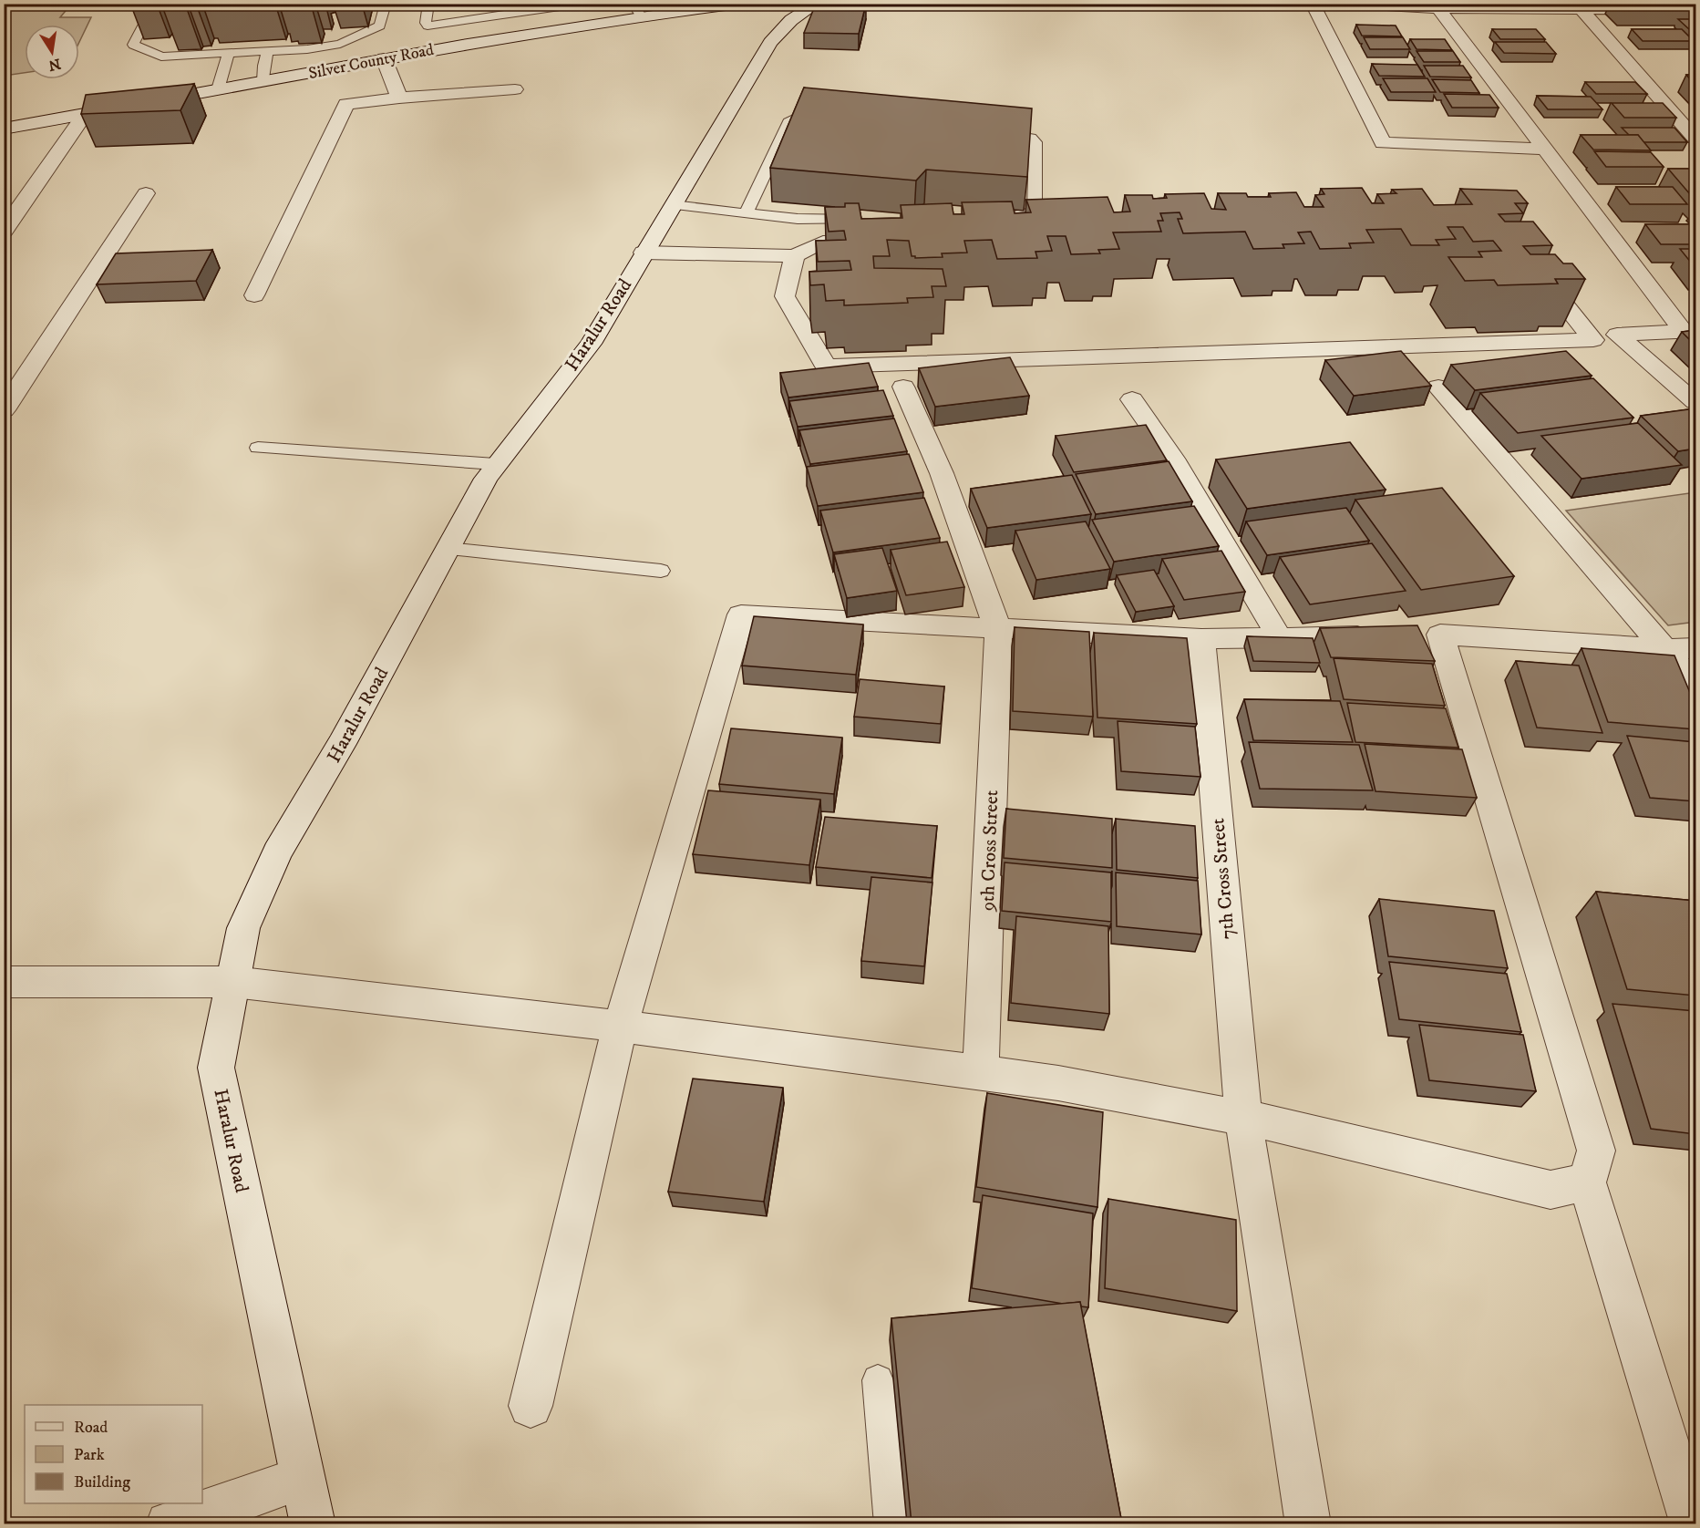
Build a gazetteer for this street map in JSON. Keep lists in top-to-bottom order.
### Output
{
  "streets": {
    "street": [
      "Silver County Road",
      "Haralur Road",
      "9th Cross Street",
      "7th Cross Street"
    ]
  },
  "legend": ["Road", "Park", "Building"],
  "north": "bottom"
}
